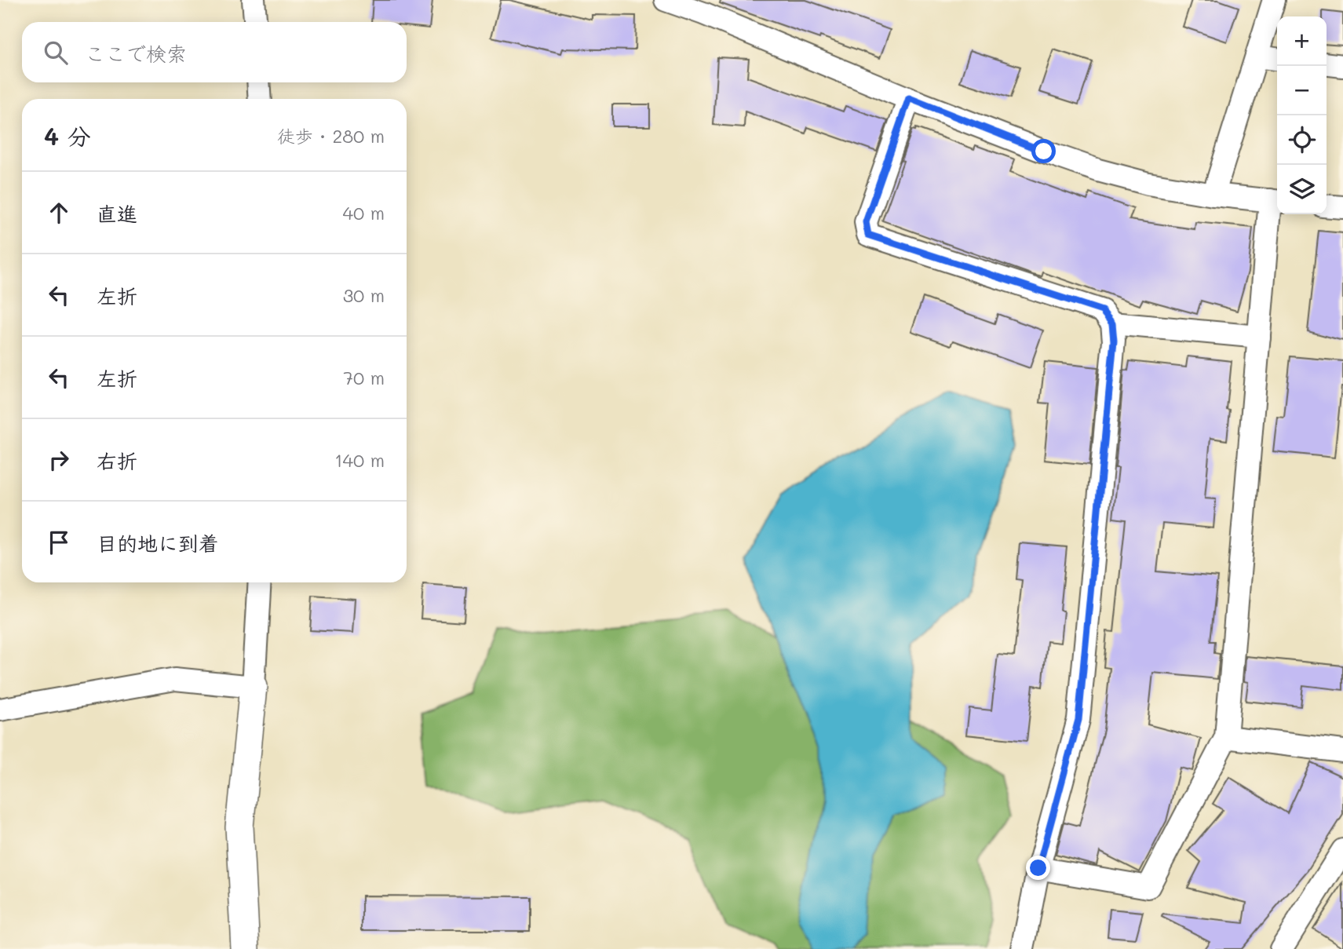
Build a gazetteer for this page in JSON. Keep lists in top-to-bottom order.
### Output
{
  "page": {
    "map_buttons": ["+", "−"],
    "search": "ここで検索",
    "heading": ["4 分", "徒歩 · 280 m"],
    "list": [
      ["直進", "40 m"],
      ["左折", "30 m"],
      ["左折", "70 m"],
      ["右折", "140 m"],
      "目的地に到着"
    ]
  }
}
